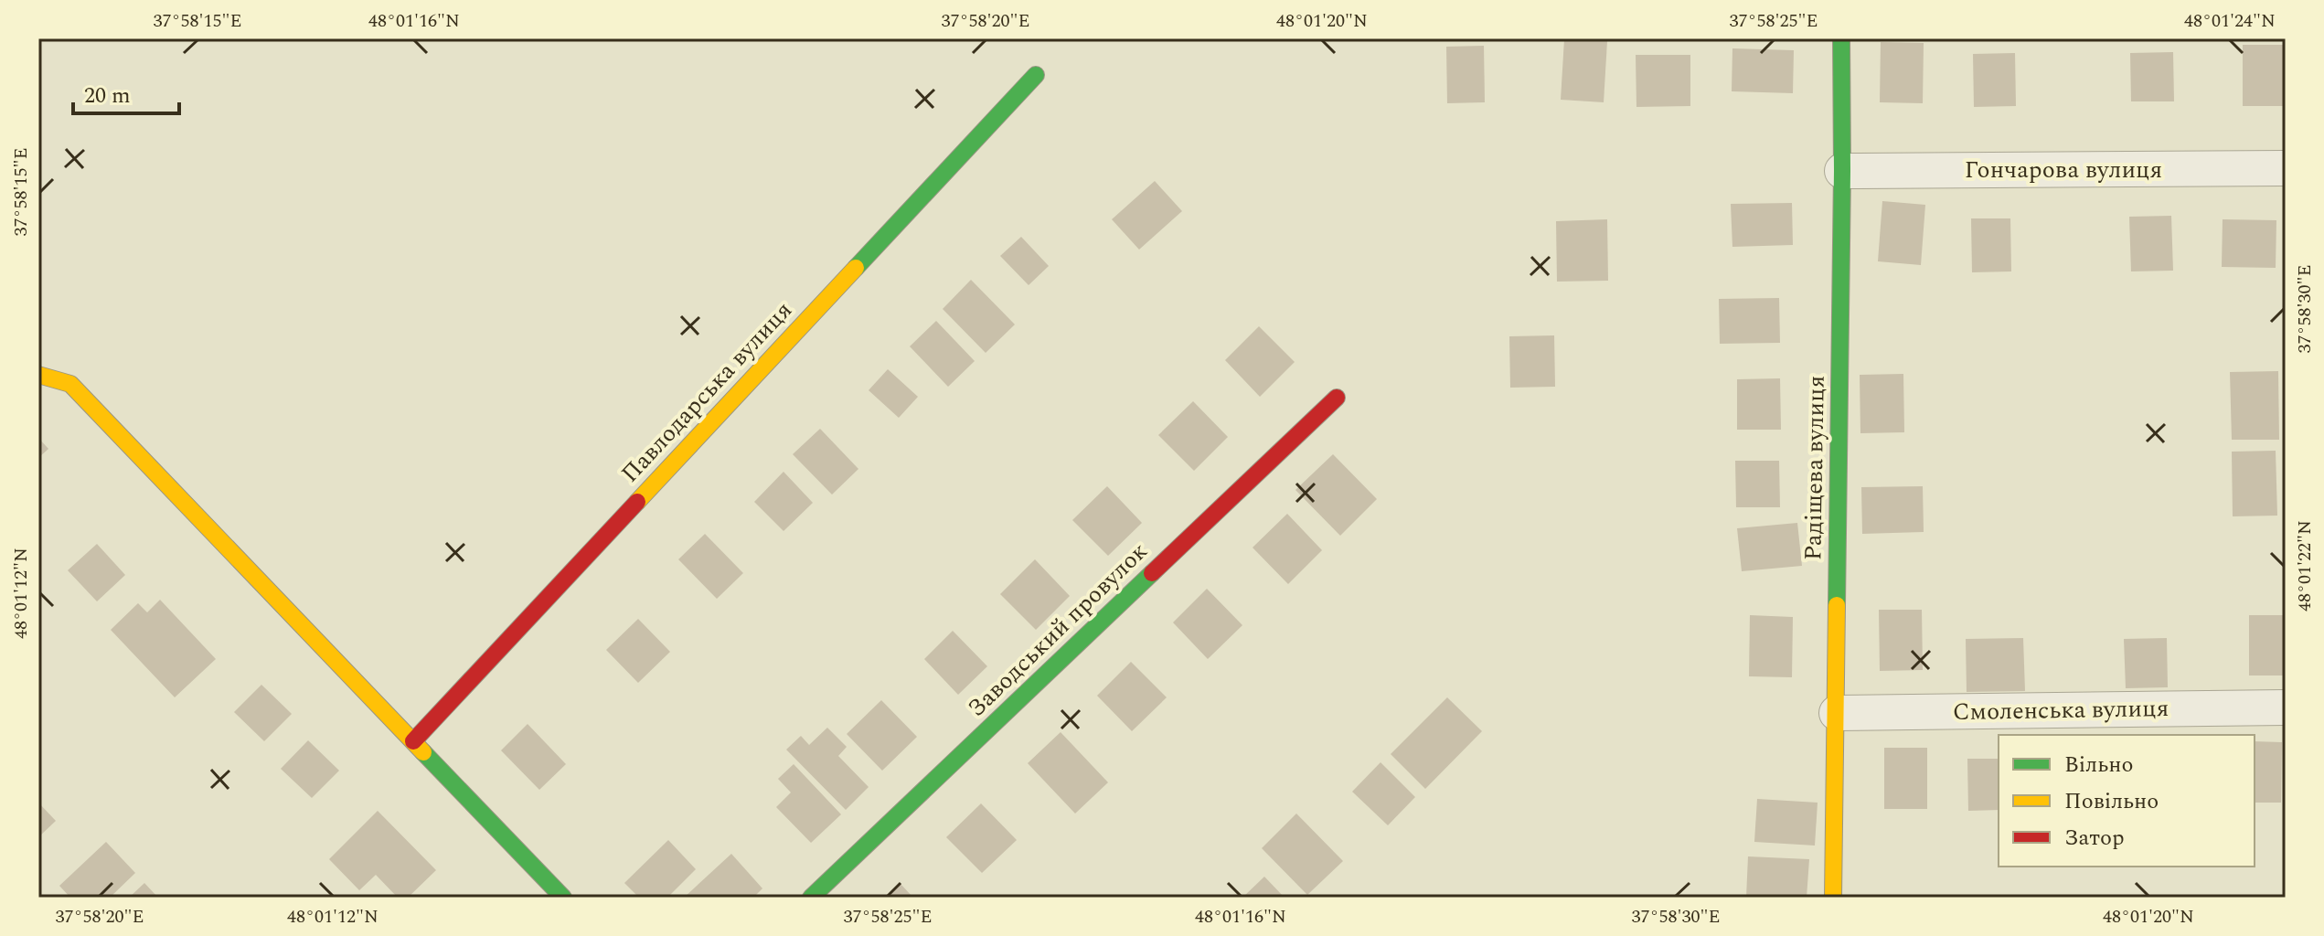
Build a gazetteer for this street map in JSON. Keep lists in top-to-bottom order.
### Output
{
  "streets": {
    "street": [
      "Гончарова вулиця",
      "Павлодарська вулиця",
      "Радіщева вулиця",
      "Заводський провулок",
      "Смоленська вулиця"
    ]
  },
  "crossings": [
    ["Гончарова вулиця", "Радіщева вулиця"],
    ["Радіщева вулиця", "Смоленська вулиця"]
  ],
  "legend": ["Вільно", "Повільно", "Затор"],
  "scale_bar": "20 m",
  "coordinates": [
    "37°58'15\"E",
    "48°01'16\"N",
    "37°58'20\"E",
    "48°01'20\"N",
    "37°58'25\"E",
    "48°01'24\"N",
    "37°58'30\"E",
    "48°01'22\"N",
    "48°01'12\"N"
  ]
}
